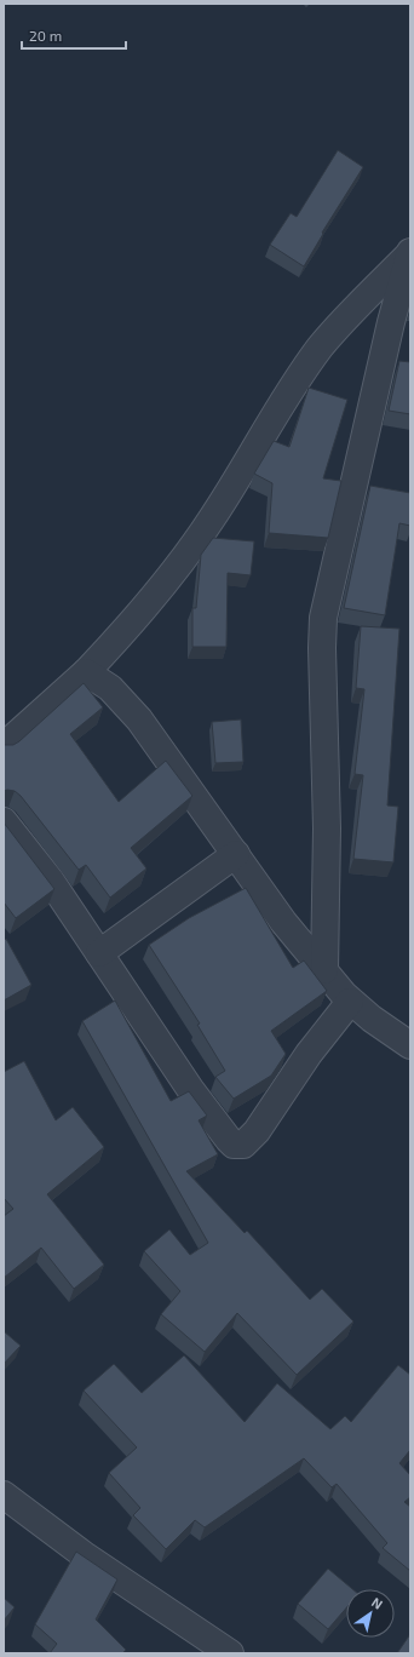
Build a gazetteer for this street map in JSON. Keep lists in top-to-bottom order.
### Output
{
  "scale_bar": "20 m",
  "north": "top right"
}
